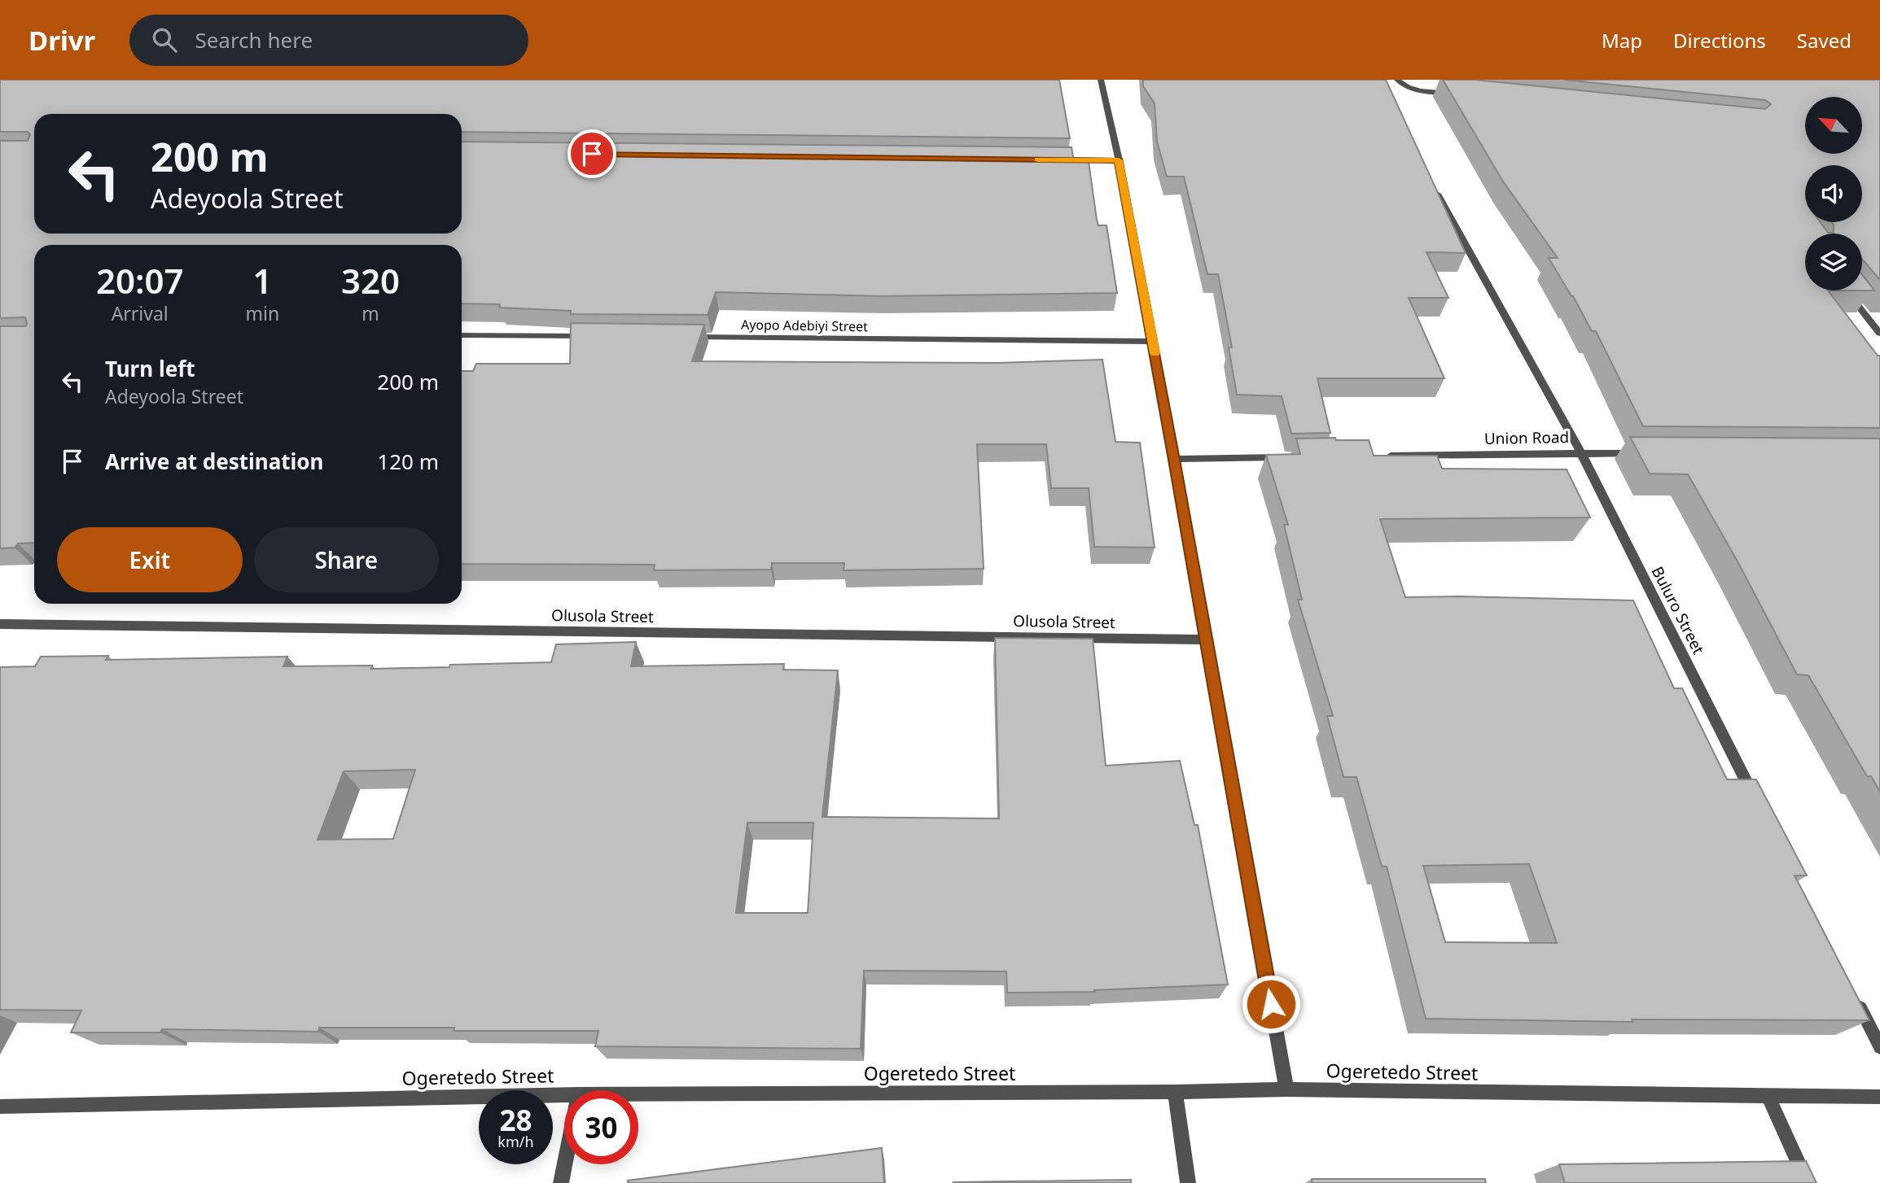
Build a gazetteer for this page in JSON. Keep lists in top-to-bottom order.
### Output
{
  "streets": {
    "street": [
      "Ayopo Adebiyi Street",
      "Union Road",
      "Buluro Street",
      "Olusola Street",
      "Ogeretedo Street"
    ]
  },
  "crossings": [
    ["Union Road", "Buluro Street"]
  ],
  "north": "top left",
  "page": {
    "header": "Drivr",
    "search": "Search here",
    "nav": ["Map", "Directions", "Saved"],
    "turn": ["200 m", "Adeyoola Street"],
    "eta": [
      "20:07",
      "Arrival",
      "1",
      "min",
      "320",
      "m"
    ],
    "list": [
      {
        "name": "Turn left",
        "note": "Adeyoola Street",
        "value": "200 m"
      },
      {
        "name": "Arrive at destination",
        "value": "120 m"
      }
    ],
    "buttons": ["Exit", "Share"],
    "speed": "28 km/h",
    "limit": "30"
  }
}
